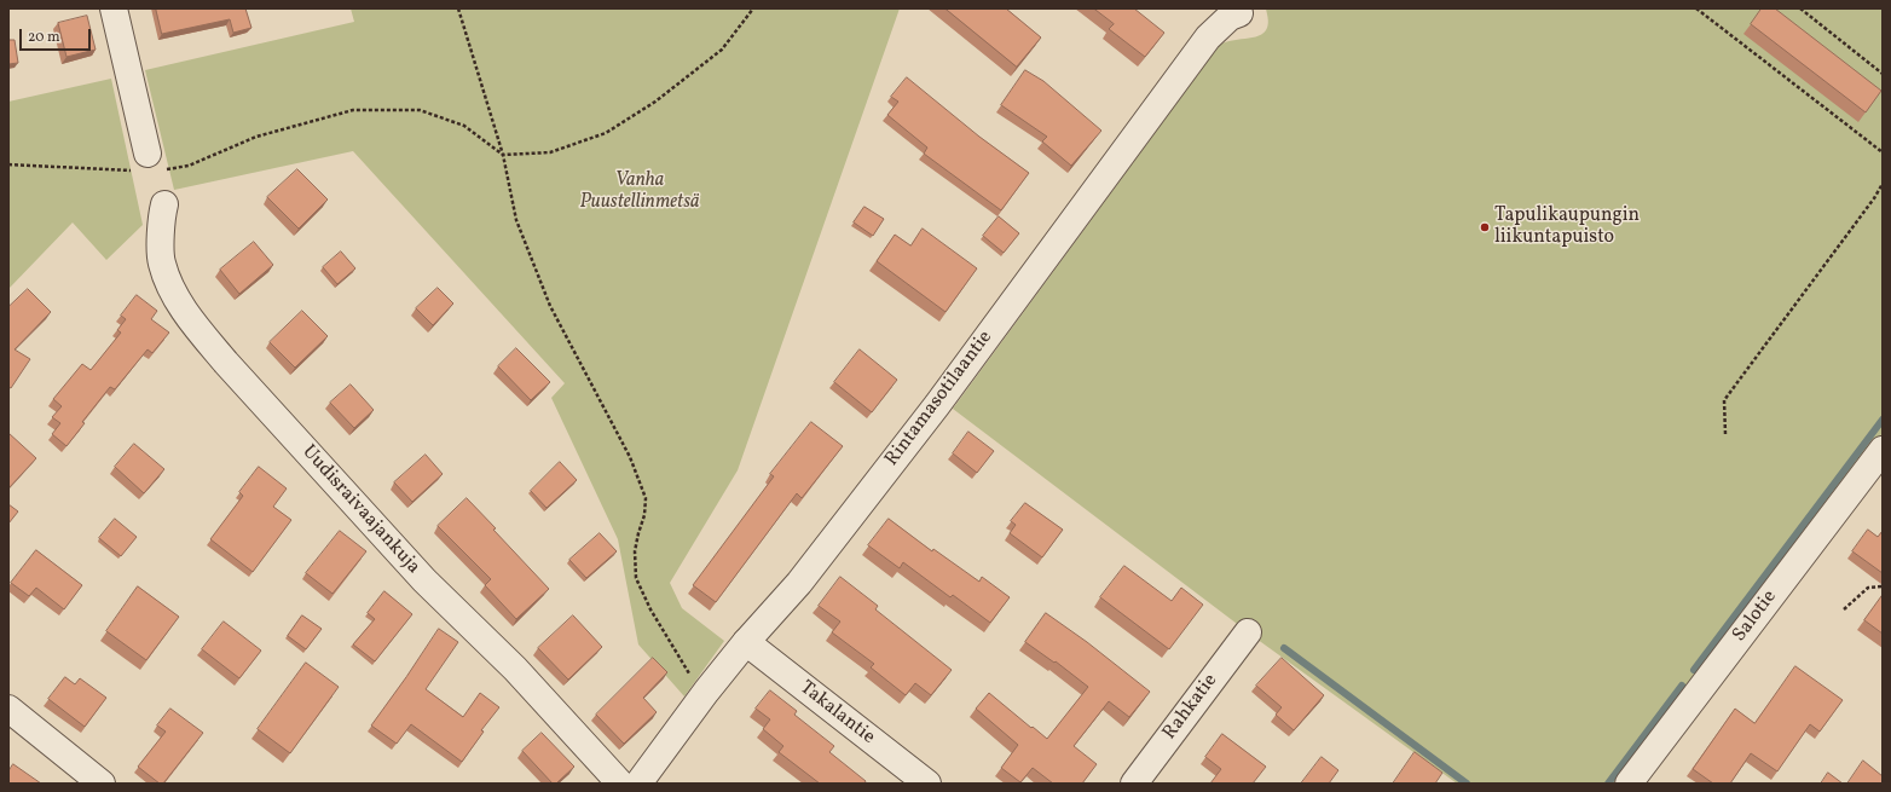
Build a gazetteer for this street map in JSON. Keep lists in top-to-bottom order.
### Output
{
  "streets": {
    "street": [
      "Rintamasotilaantie",
      "Uudisraivaajankuja",
      "Salotie",
      "Rahkatie",
      "Takalantie"
    ]
  },
  "crossings": [
    ["Rintamasotilaantie", "Takalantie"]
  ],
  "parks": ["Vanha Puustellinmetsä"],
  "places": ["Tapulikaupungin liikuntapuisto"],
  "scale_bar": "20 m"
}
